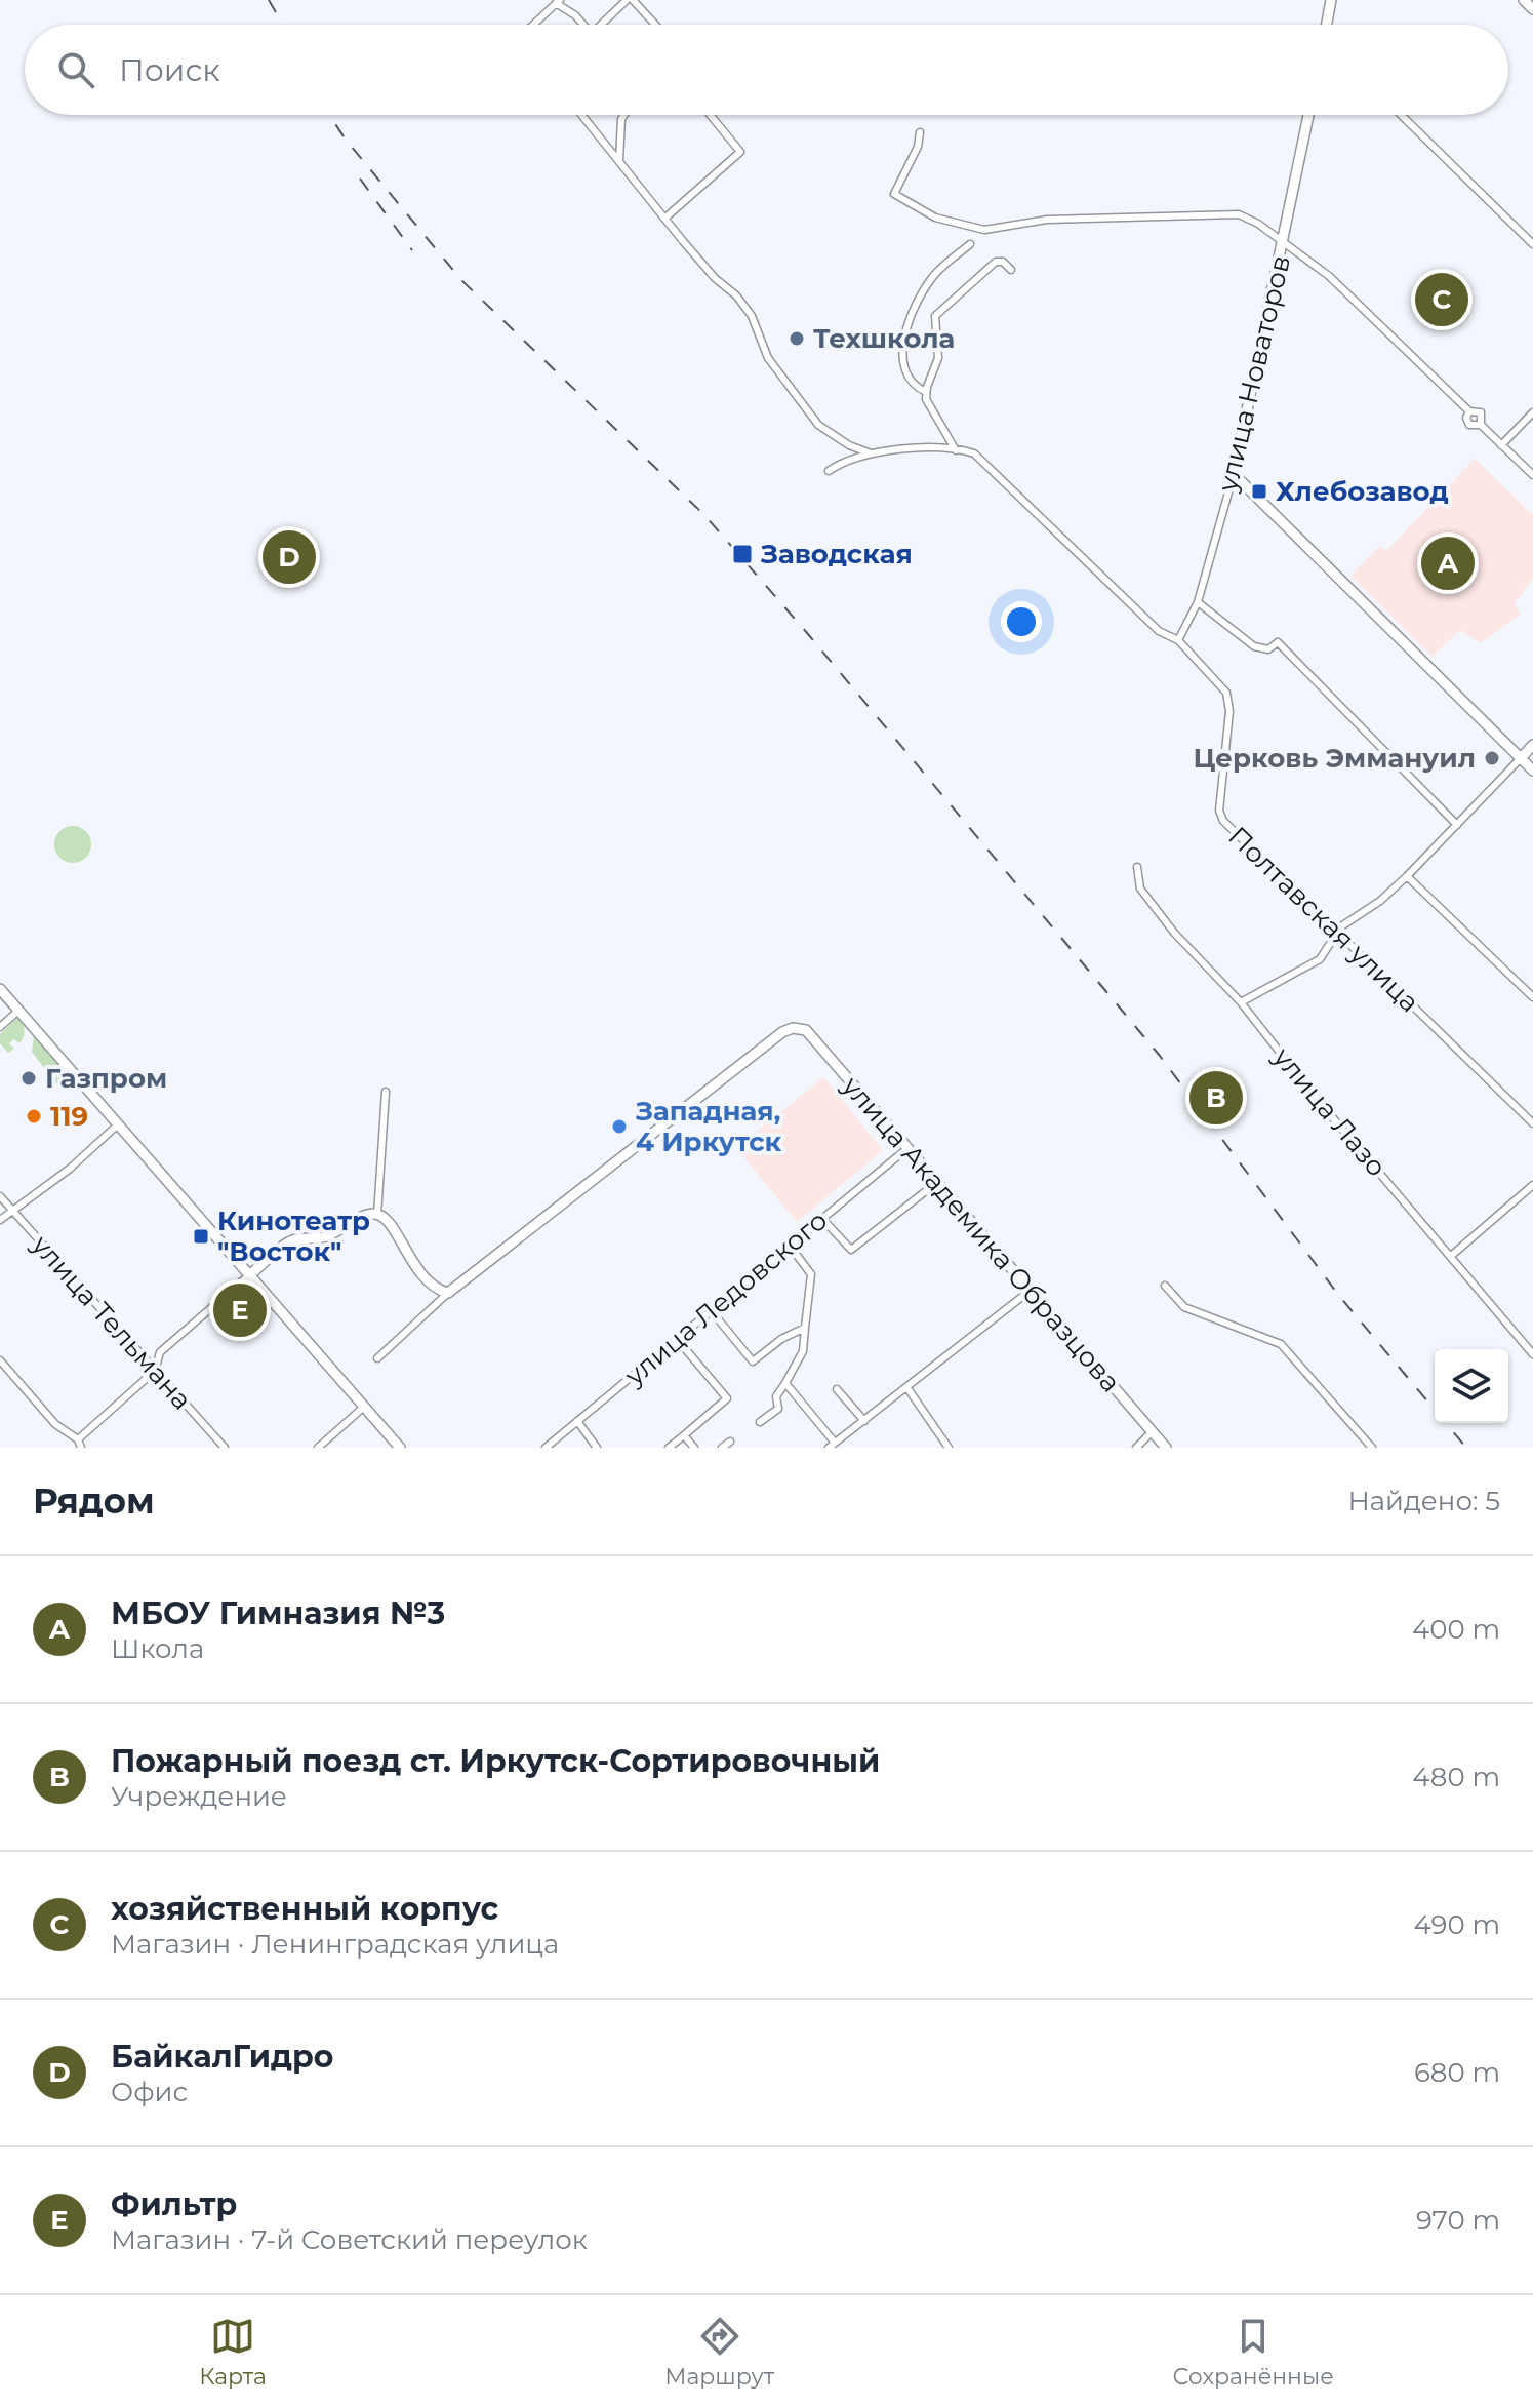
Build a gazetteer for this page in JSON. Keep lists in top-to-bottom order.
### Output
{
  "streets": {
    "street": [
      "улица Новаторов",
      "Полтавская улица",
      "улица Лазо",
      "улица Академика Образцова",
      "улица Ледовского",
      "улица Тельмана"
    ]
  },
  "crossings": [
    ["улица Новаторов", "Полтавская улица"],
    ["улица Академика Образцова", "улица Ледовского"]
  ],
  "places": {
    "other": [
      "Техшкола",
      "Церковь Эммануил",
      "Газпром",
      "119",
      "Западная, 4 Иркутск"
    ],
    "transit": ["Хлебозавод", "Заводская", "Кинотеатр \"Восток\""]
  },
  "page": {
    "search": "Поиск",
    "pins": [
      "C",
      "D",
      "A",
      "B",
      "E"
    ],
    "heading": ["Рядом", "Найдено: 5"],
    "list": [
      {
        "mark": "A",
        "name": "МБОУ Гимназия №3",
        "note": "Школа",
        "value": "400 m"
      },
      {
        "mark": "B",
        "name": "Пожарный поезд ст. Иркутск-Сортировочный",
        "note": "Учреждение",
        "value": "480 m"
      },
      {
        "mark": "C",
        "name": "хозяйственный корпус",
        "note": "Магазин · Ленинградская улица",
        "value": "490 m"
      },
      {
        "mark": "D",
        "name": "БайкалГидро",
        "note": "Офис",
        "value": "680 m"
      },
      {
        "mark": "E",
        "name": "Фильтр",
        "note": "Магазин · 7-й Советский переулок",
        "value": "970 m"
      }
    ],
    "nav": ["Карта", "Маршрут", "Сохранённые"]
  }
}
